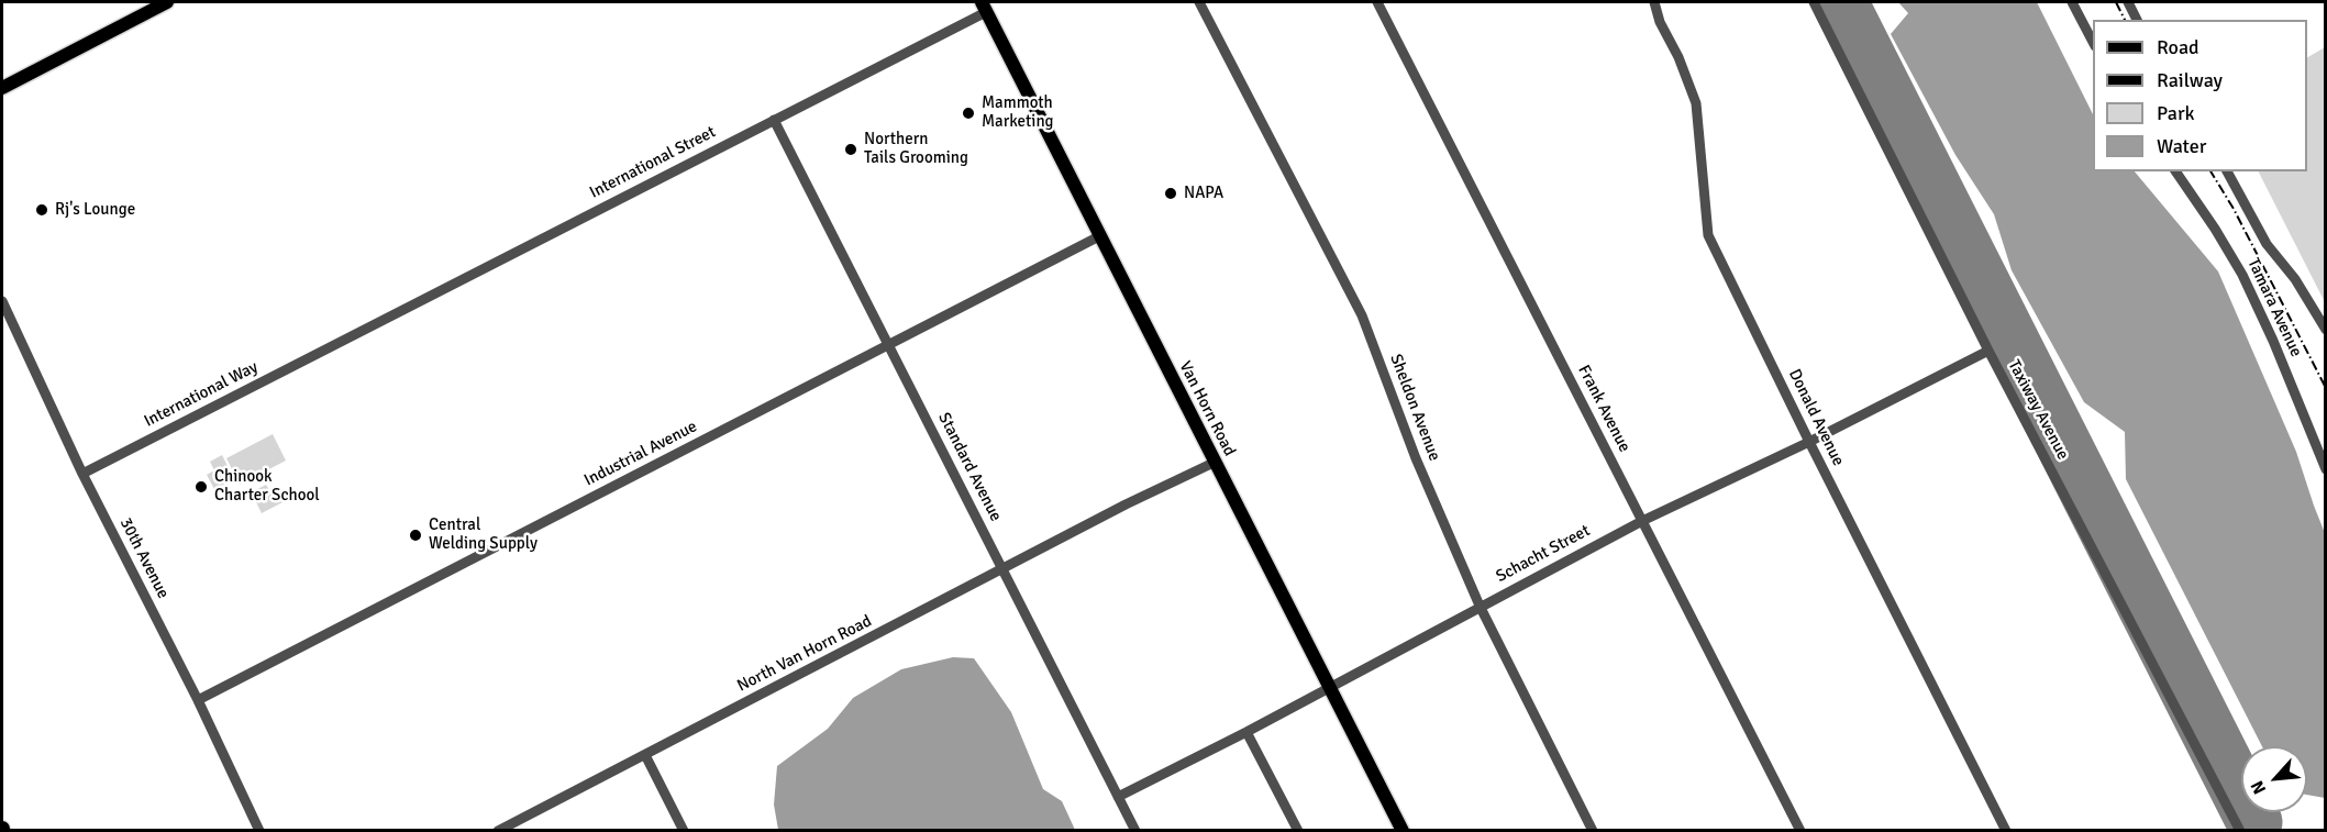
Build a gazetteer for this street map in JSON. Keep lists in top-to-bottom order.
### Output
{
  "streets": {
    "main road": ["Van Horn Road"],
    "street": [
      "International Street",
      "Tamara Avenue",
      "International Way",
      "Sheldon Avenue",
      "Frank Avenue",
      "Taxiway Avenue",
      "Donald Avenue",
      "Industrial Avenue",
      "Standard Avenue",
      "Schacht Street",
      "30th Avenue",
      "North Van Horn Road"
    ]
  },
  "crossings": [
    ["International Street", "International Way"],
    ["International Street", "Van Horn Road"],
    ["International Street", "Standard Avenue"],
    ["International Way", "30th Avenue"],
    ["Sheldon Avenue", "Schacht Street"],
    ["Van Horn Road", "Industrial Avenue"],
    ["Van Horn Road", "Schacht Street"],
    ["Van Horn Road", "North Van Horn Road"],
    ["Frank Avenue", "Schacht Street"],
    ["Taxiway Avenue", "Schacht Street"],
    ["Donald Avenue", "Schacht Street"],
    ["Industrial Avenue", "Standard Avenue"],
    ["Industrial Avenue", "30th Avenue"],
    ["Standard Avenue", "Schacht Street"],
    ["Standard Avenue", "North Van Horn Road"]
  ],
  "places": [
    "Mammoth Marketing",
    "Northern Tails Grooming",
    "NAPA",
    "Rj's Lounge",
    "Chinook Charter School",
    "Central Welding Supply"
  ],
  "legend": [
    "Road",
    "Railway",
    "Park",
    "Water"
  ],
  "north": "bottom left"
}
